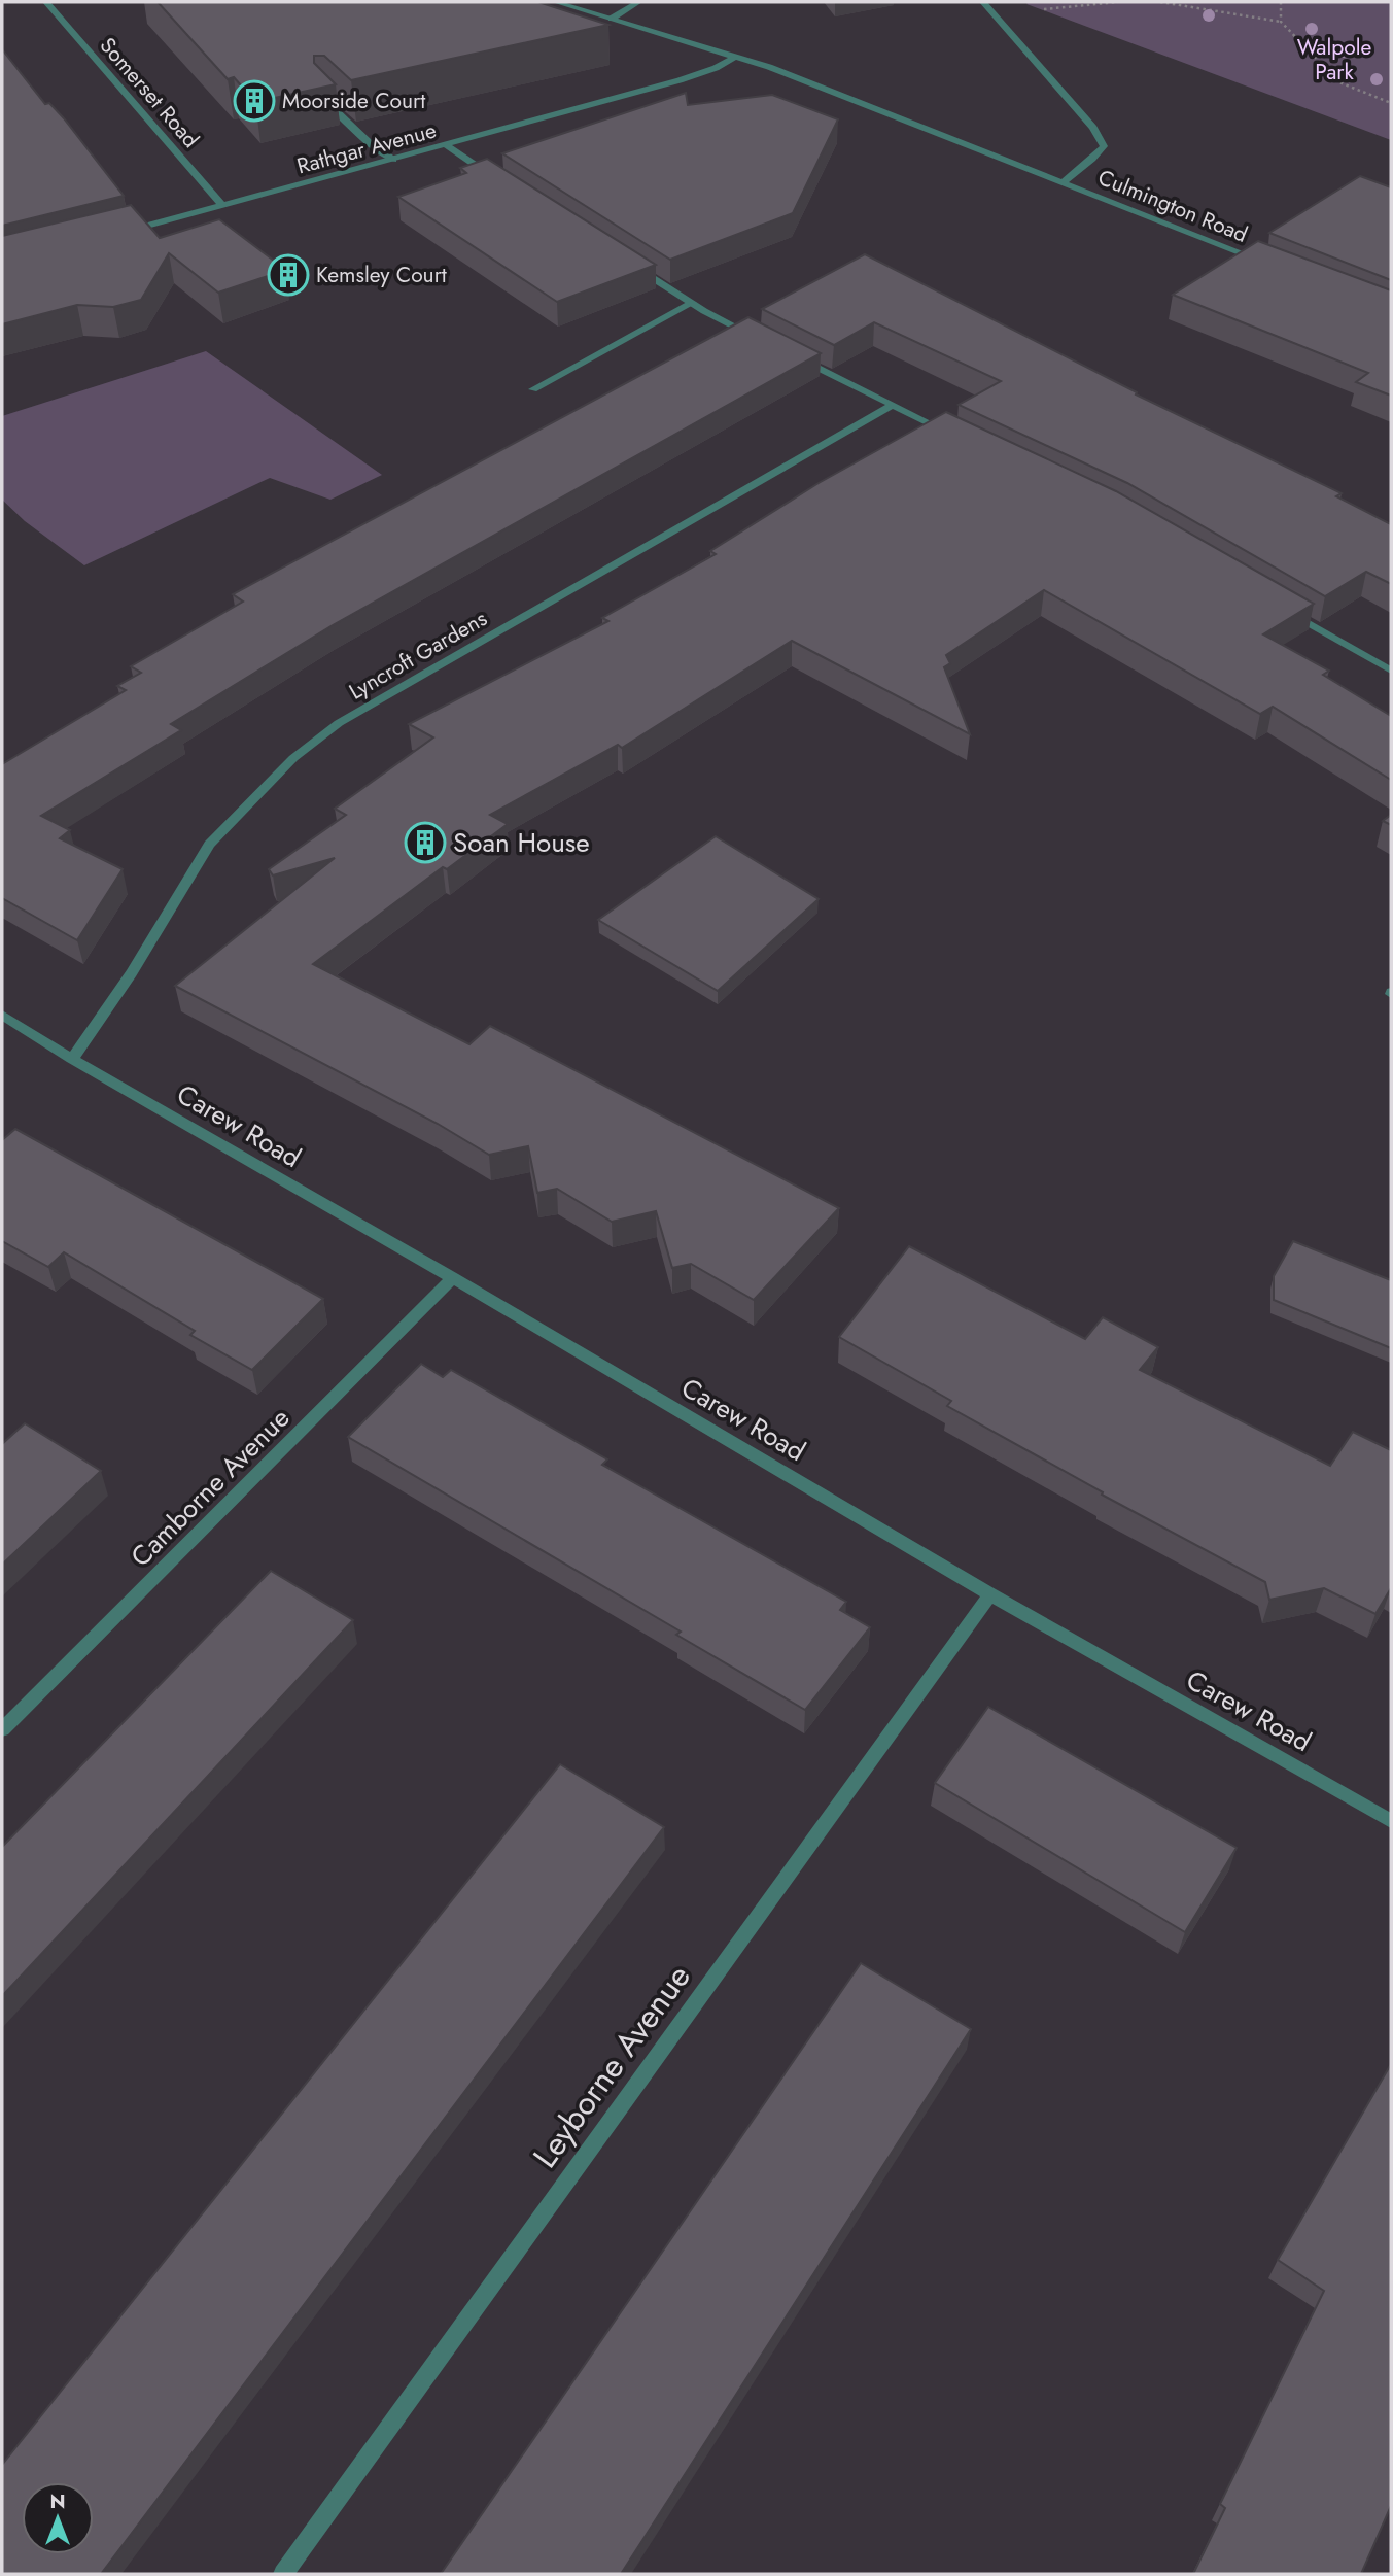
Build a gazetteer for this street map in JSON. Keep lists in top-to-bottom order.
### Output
{
  "streets": {
    "street": [
      "Somerset Road",
      "Rathgar Avenue",
      "Culmington Road",
      "Lyncroft Gardens",
      "Carew Road",
      "Camborne Avenue",
      "Leyborne Avenue"
    ]
  },
  "crossings": [
    ["Somerset Road", "Rathgar Avenue"],
    ["Rathgar Avenue", "Culmington Road"],
    ["Lyncroft Gardens", "Carew Road"],
    ["Carew Road", "Camborne Avenue"],
    ["Carew Road", "Leyborne Avenue"]
  ],
  "parks": ["Walpole Park"],
  "places": {
    "building": ["Moorside Court", "Kemsley Court", "Soan House"]
  },
  "north": "top"
}
